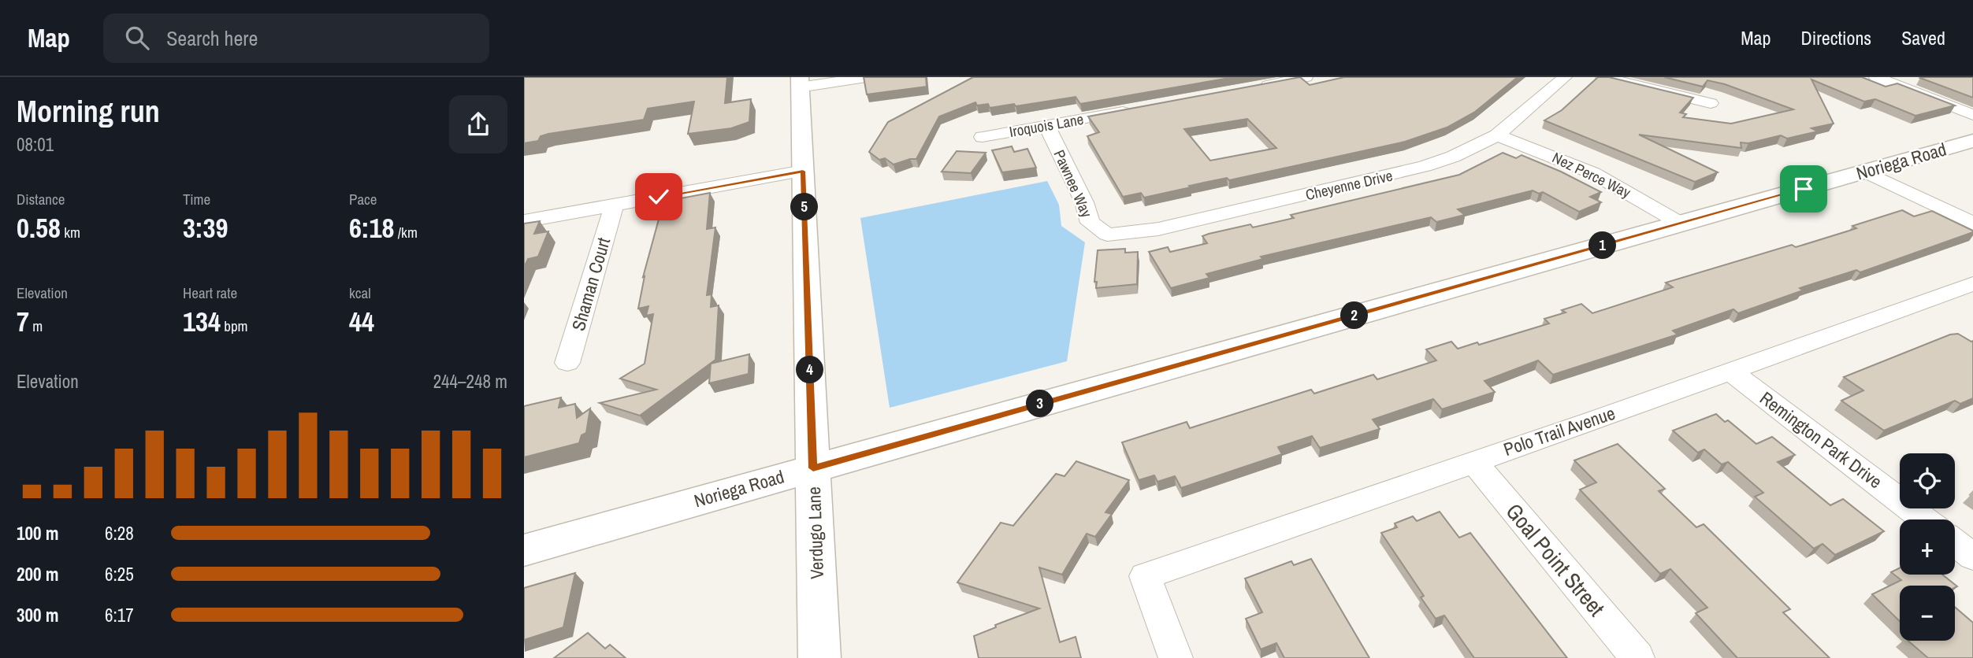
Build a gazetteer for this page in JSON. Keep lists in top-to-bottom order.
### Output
{
  "streets": {
    "street": [
      "Iroquois Lane",
      "Noriega Road",
      "Nez Perce Way",
      "Pawnee Way",
      "Cheyenne Drive",
      "Shaman Court",
      "Polo Trail Avenue",
      "Remington Park Drive",
      "Verdugo Lane",
      "Goal Point Street"
    ]
  },
  "crossings": [
    ["Iroquois Lane", "Pawnee Way"],
    ["Noriega Road", "Nez Perce Way"],
    ["Noriega Road", "Verdugo Lane"],
    ["Nez Perce Way", "Cheyenne Drive"],
    ["Pawnee Way", "Cheyenne Drive"],
    ["Polo Trail Avenue", "Remington Park Drive"],
    ["Polo Trail Avenue", "Goal Point Street"]
  ],
  "page": {
    "header": "Map",
    "search": "Search here",
    "nav": ["Map", "Directions", "Saved"],
    "heading": ["Morning run", "08:01"],
    "stats": [
      ["Distance", "0.58 km"],
      ["Time", "3:39"],
      ["Pace", "6:18 /km"],
      ["Elevation", "7 m"],
      ["Heart rate", "134 bpm"],
      ["kcal", "44"]
    ],
    "pins": [
      "5",
      "1",
      "2",
      "4",
      "3"
    ],
    "chart": ["Elevation", "244–248 m"],
    "map_buttons": ["+", "−"],
    "list": [
      {
        "name": "100 m",
        "note": "6:28"
      },
      {
        "name": "200 m",
        "note": "6:25"
      },
      {
        "name": "300 m",
        "note": "6:17"
      }
    ]
  }
}
